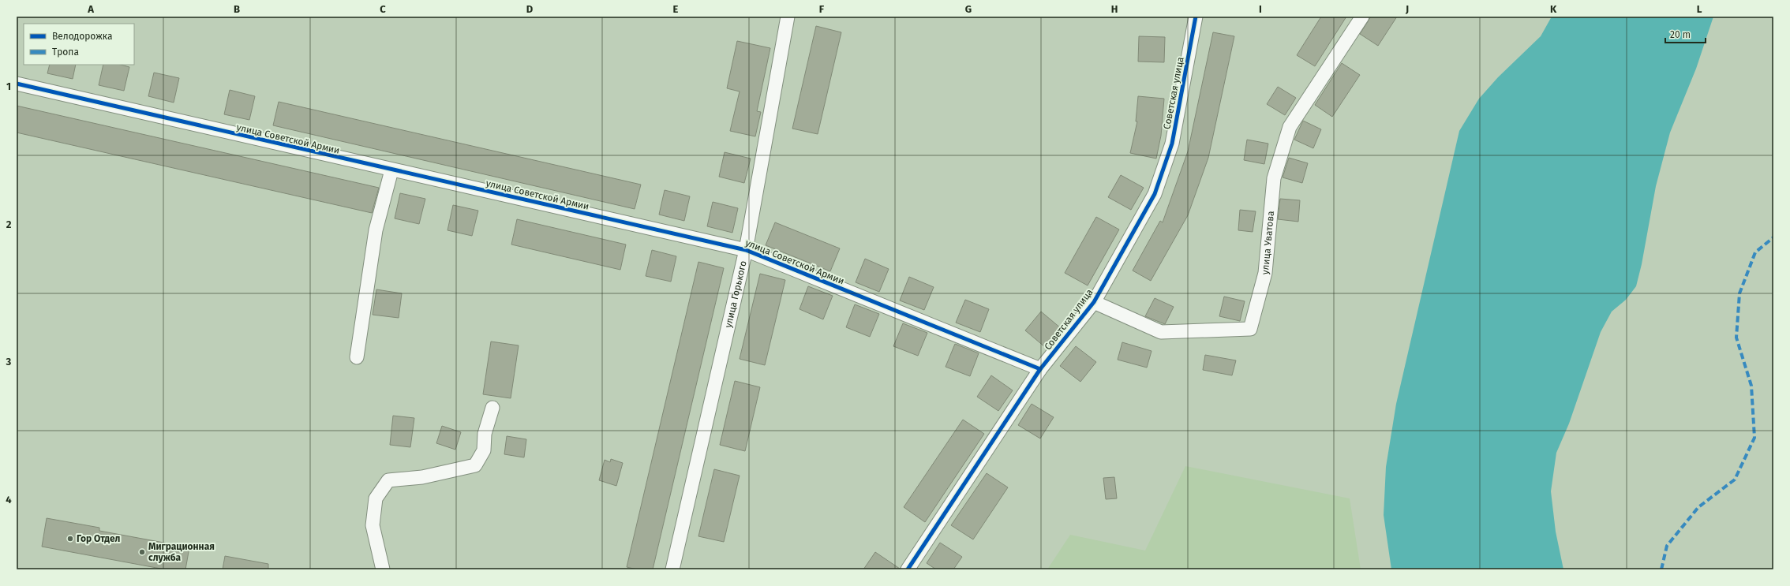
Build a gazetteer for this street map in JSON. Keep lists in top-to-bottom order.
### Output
{
  "streets": {
    "street": [
      "Советская улица",
      "улица Советской Армии",
      "улица Уватова",
      "улица Горького"
    ]
  },
  "crossings": [
    ["Советская улица", "улица Советской Армии"],
    ["Советская улица", "улица Уватова"],
    ["улица Советской Армии", "улица Горького"]
  ],
  "places": ["Гор Отдел", "Миграционная служба"],
  "legend": ["Велодорожка", "Тропа"],
  "scale_bar": "20 m",
  "grid": {
    "columns": [
      "A",
      "B",
      "C",
      "D",
      "E",
      "F",
      "G",
      "H",
      "I",
      "J",
      "K",
      "L"
    ],
    "rows": [
      "1",
      "2",
      "3",
      "4"
    ]
  }
}
